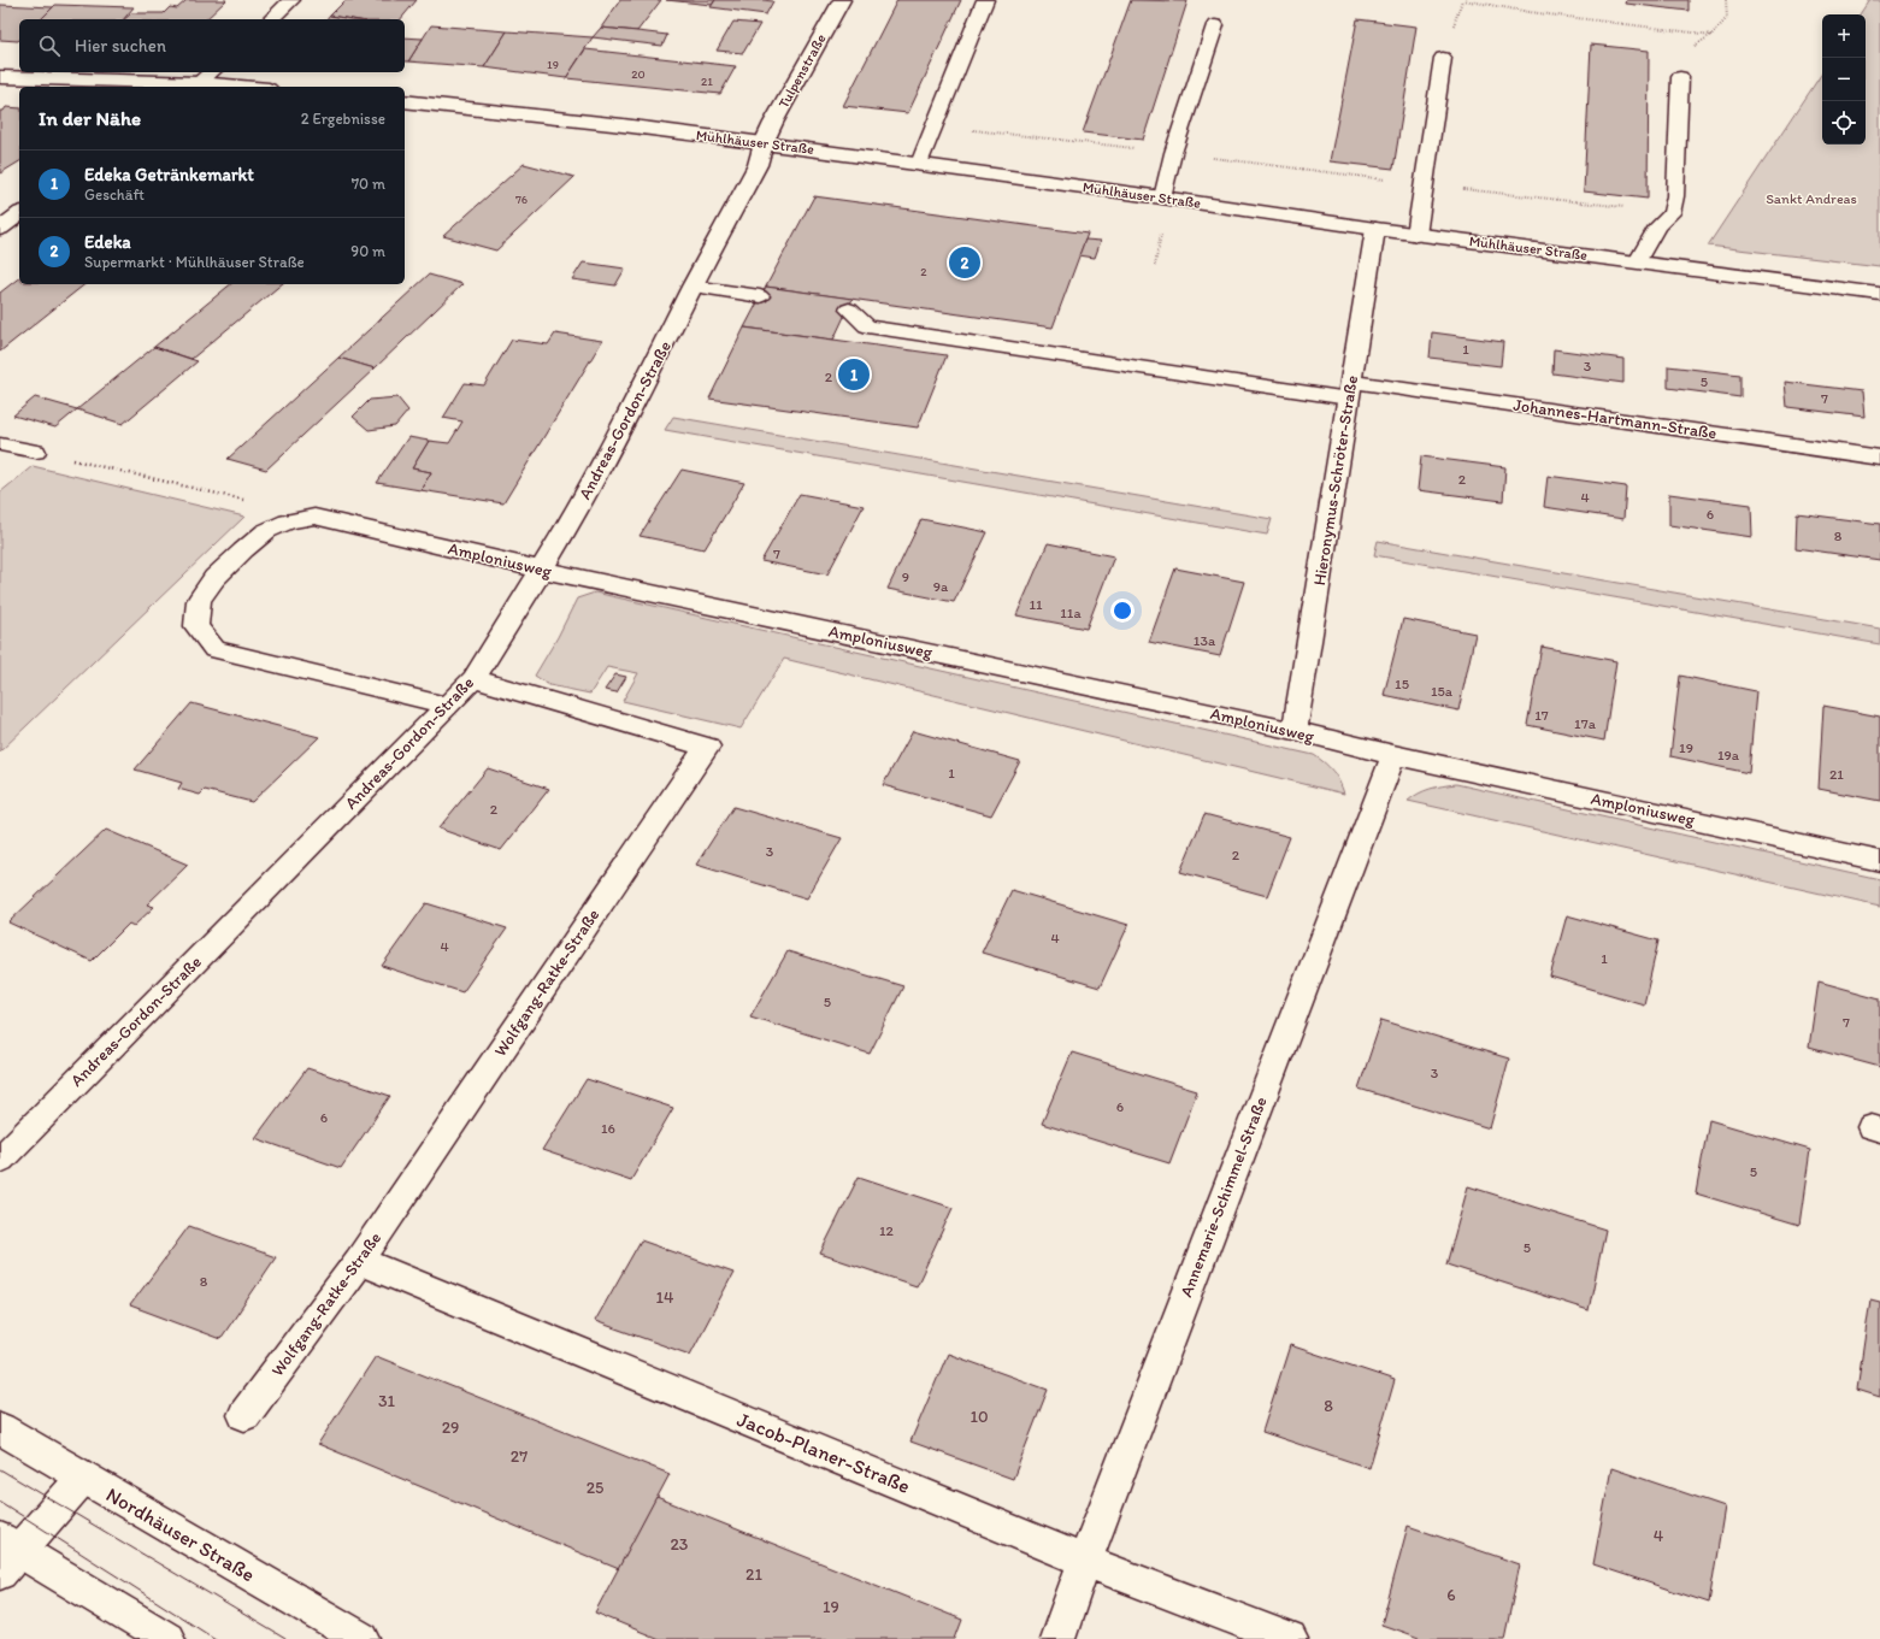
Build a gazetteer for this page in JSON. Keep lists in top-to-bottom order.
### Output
{
  "streets": {
    "street": [
      "Tulpenstraße",
      "Mühlhäuser Straße",
      "Johannes-Hartmann-Straße",
      "Andreas-Gordon-Straße",
      "Hieronymus-Schröter-Straße",
      "Amploniusweg",
      "Wolfgang-Ratke-Straße",
      "Annemarie-Schimmel-Straße",
      "Jacob-Planer-Straße",
      "Nordhäuser Straße"
    ]
  },
  "crossings": [
    ["Tulpenstraße", "Mühlhäuser Straße"],
    ["Tulpenstraße", "Andreas-Gordon-Straße"],
    ["Mühlhäuser Straße", "Andreas-Gordon-Straße"],
    ["Mühlhäuser Straße", "Hieronymus-Schröter-Straße"],
    ["Johannes-Hartmann-Straße", "Hieronymus-Schröter-Straße"],
    ["Andreas-Gordon-Straße", "Amploniusweg"],
    ["Andreas-Gordon-Straße", "Wolfgang-Ratke-Straße"],
    ["Hieronymus-Schröter-Straße", "Amploniusweg"],
    ["Amploniusweg", "Annemarie-Schimmel-Straße"],
    ["Wolfgang-Ratke-Straße", "Jacob-Planer-Straße"],
    ["Annemarie-Schimmel-Straße", "Jacob-Planer-Straße"]
  ],
  "parks": ["Sankt Andreas"],
  "house_numbers": [
    "19",
    "20",
    "21",
    "76",
    "2",
    "1",
    "3",
    "2",
    "5",
    "7",
    "2",
    "4",
    "6",
    "8",
    "7",
    "9",
    "9a",
    "11",
    "11a",
    "13a",
    "15",
    "15a",
    "17",
    "17a",
    "19",
    "19a",
    "1",
    "21",
    "2",
    "3",
    "2",
    "4",
    "4",
    "1",
    "5",
    "7",
    "3",
    "6",
    "6",
    "16",
    "5",
    "12",
    "5",
    "8",
    "14",
    "31",
    "8",
    "10",
    "29",
    "27",
    "25",
    "4",
    "23",
    "21",
    "6",
    "19"
  ],
  "page": {
    "map_buttons": ["+", "−"],
    "search": "Hier suchen",
    "heading": ["In der Nähe", "2 Ergebnisse"],
    "list": [
      {
        "mark": "1",
        "name": "Edeka Getränkemarkt",
        "note": "Geschäft",
        "value": "70 m"
      },
      {
        "mark": "2",
        "name": "Edeka",
        "note": "Supermarkt · Mühlhäuser Straße",
        "value": "90 m"
      }
    ],
    "pins": ["2", "1"]
  }
}
